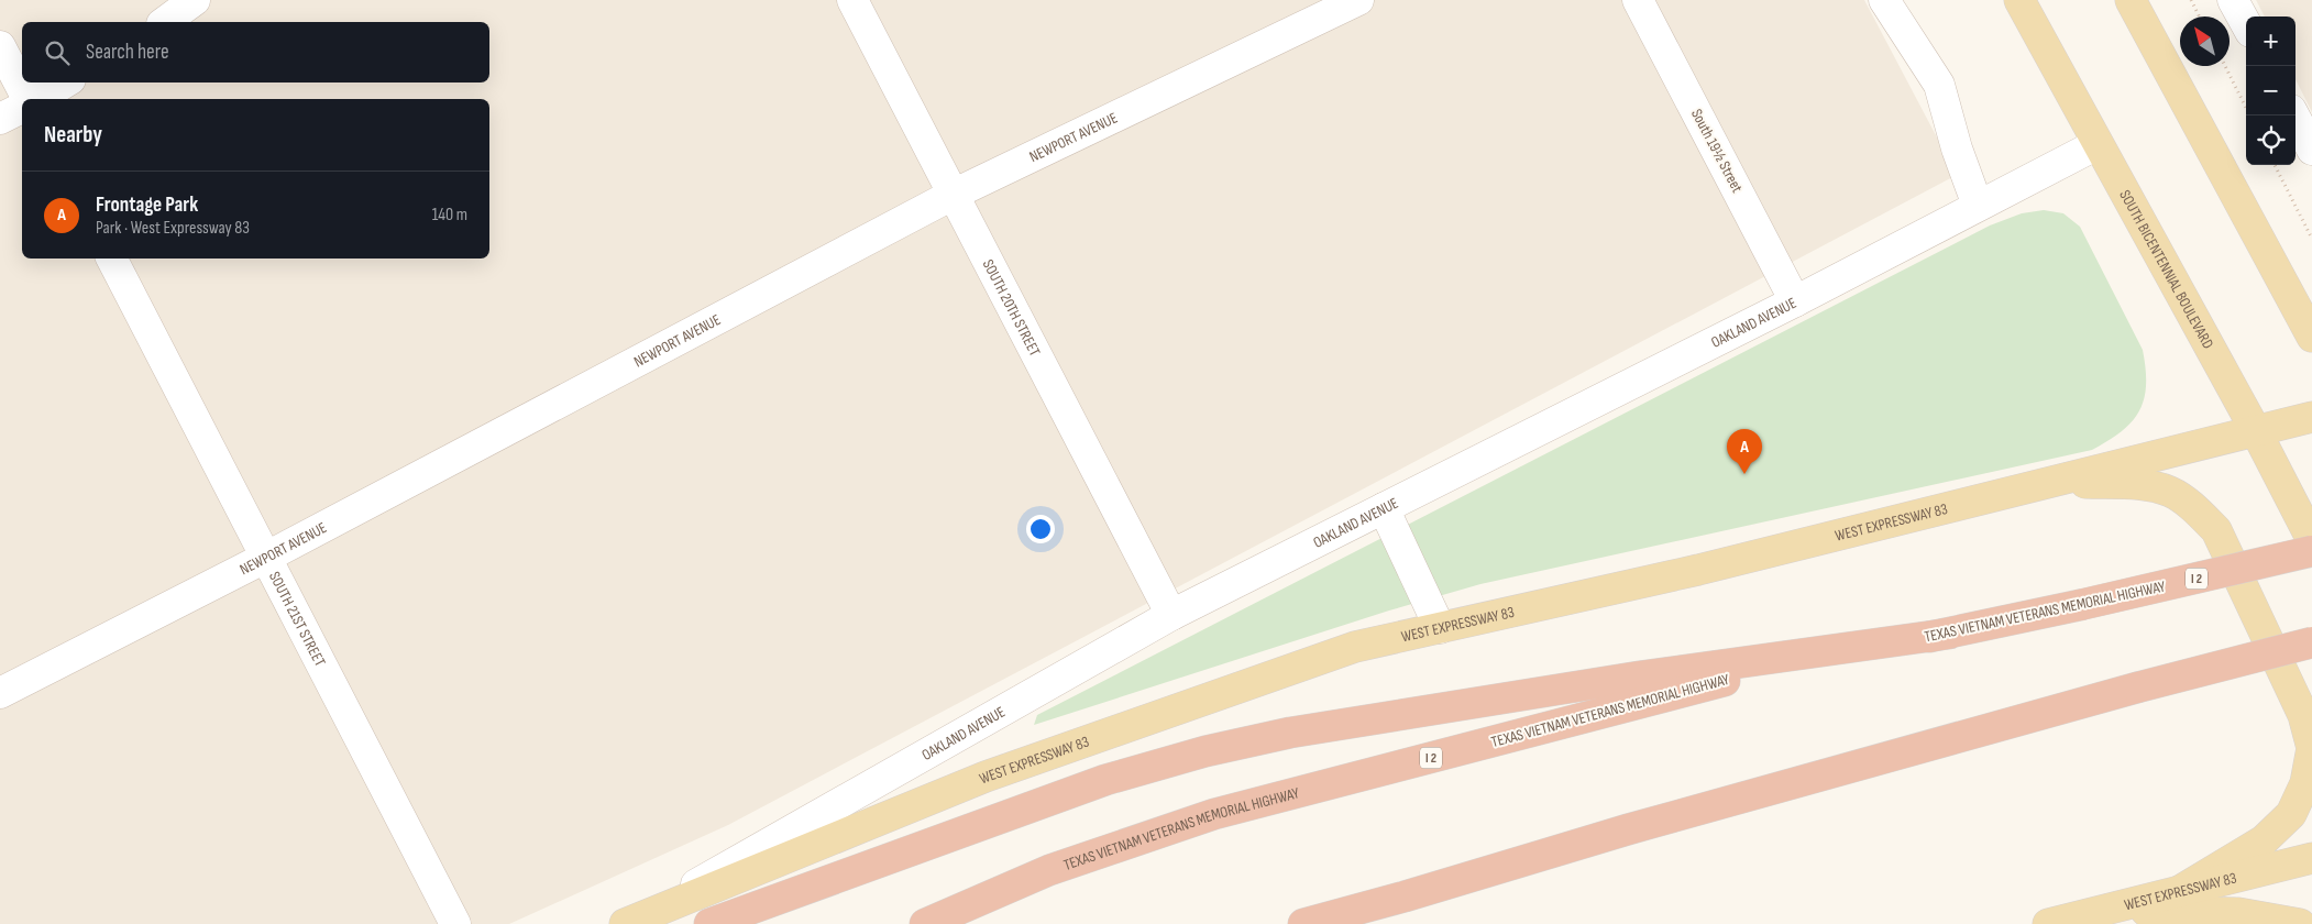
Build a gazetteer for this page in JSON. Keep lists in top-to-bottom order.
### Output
{
  "streets": {
    "highway": ["I 2", "TEXAS VIETNAM VETERANS MEMORIAL HIGHWAY"],
    "main road": ["SOUTH BICENTENNIAL BOULEVARD", "WEST EXPRESSWAY 83"],
    "street": [
      "NEWPORT AVENUE",
      "South 19½ Street",
      "SOUTH 20TH STREET",
      "OAKLAND AVENUE",
      "SOUTH 21ST STREET"
    ]
  },
  "crossings": [
    ["NEWPORT AVENUE", "SOUTH 20TH STREET"],
    ["NEWPORT AVENUE", "SOUTH 21ST STREET"],
    ["South 19½ Street", "OAKLAND AVENUE"],
    ["SOUTH BICENTENNIAL BOULEVARD", "OAKLAND AVENUE"],
    ["SOUTH BICENTENNIAL BOULEVARD", "WEST EXPRESSWAY 83"],
    ["SOUTH 20TH STREET", "OAKLAND AVENUE"],
    ["OAKLAND AVENUE", "WEST EXPRESSWAY 83"]
  ],
  "north": "top left",
  "page": {
    "map_buttons": ["+", "−"],
    "search": "Search here",
    "heading": "Nearby",
    "list": [
      {
        "mark": "A",
        "name": "Frontage Park",
        "note": "Park · West Expressway 83",
        "value": "140 m"
      }
    ],
    "pins": "A"
  }
}
